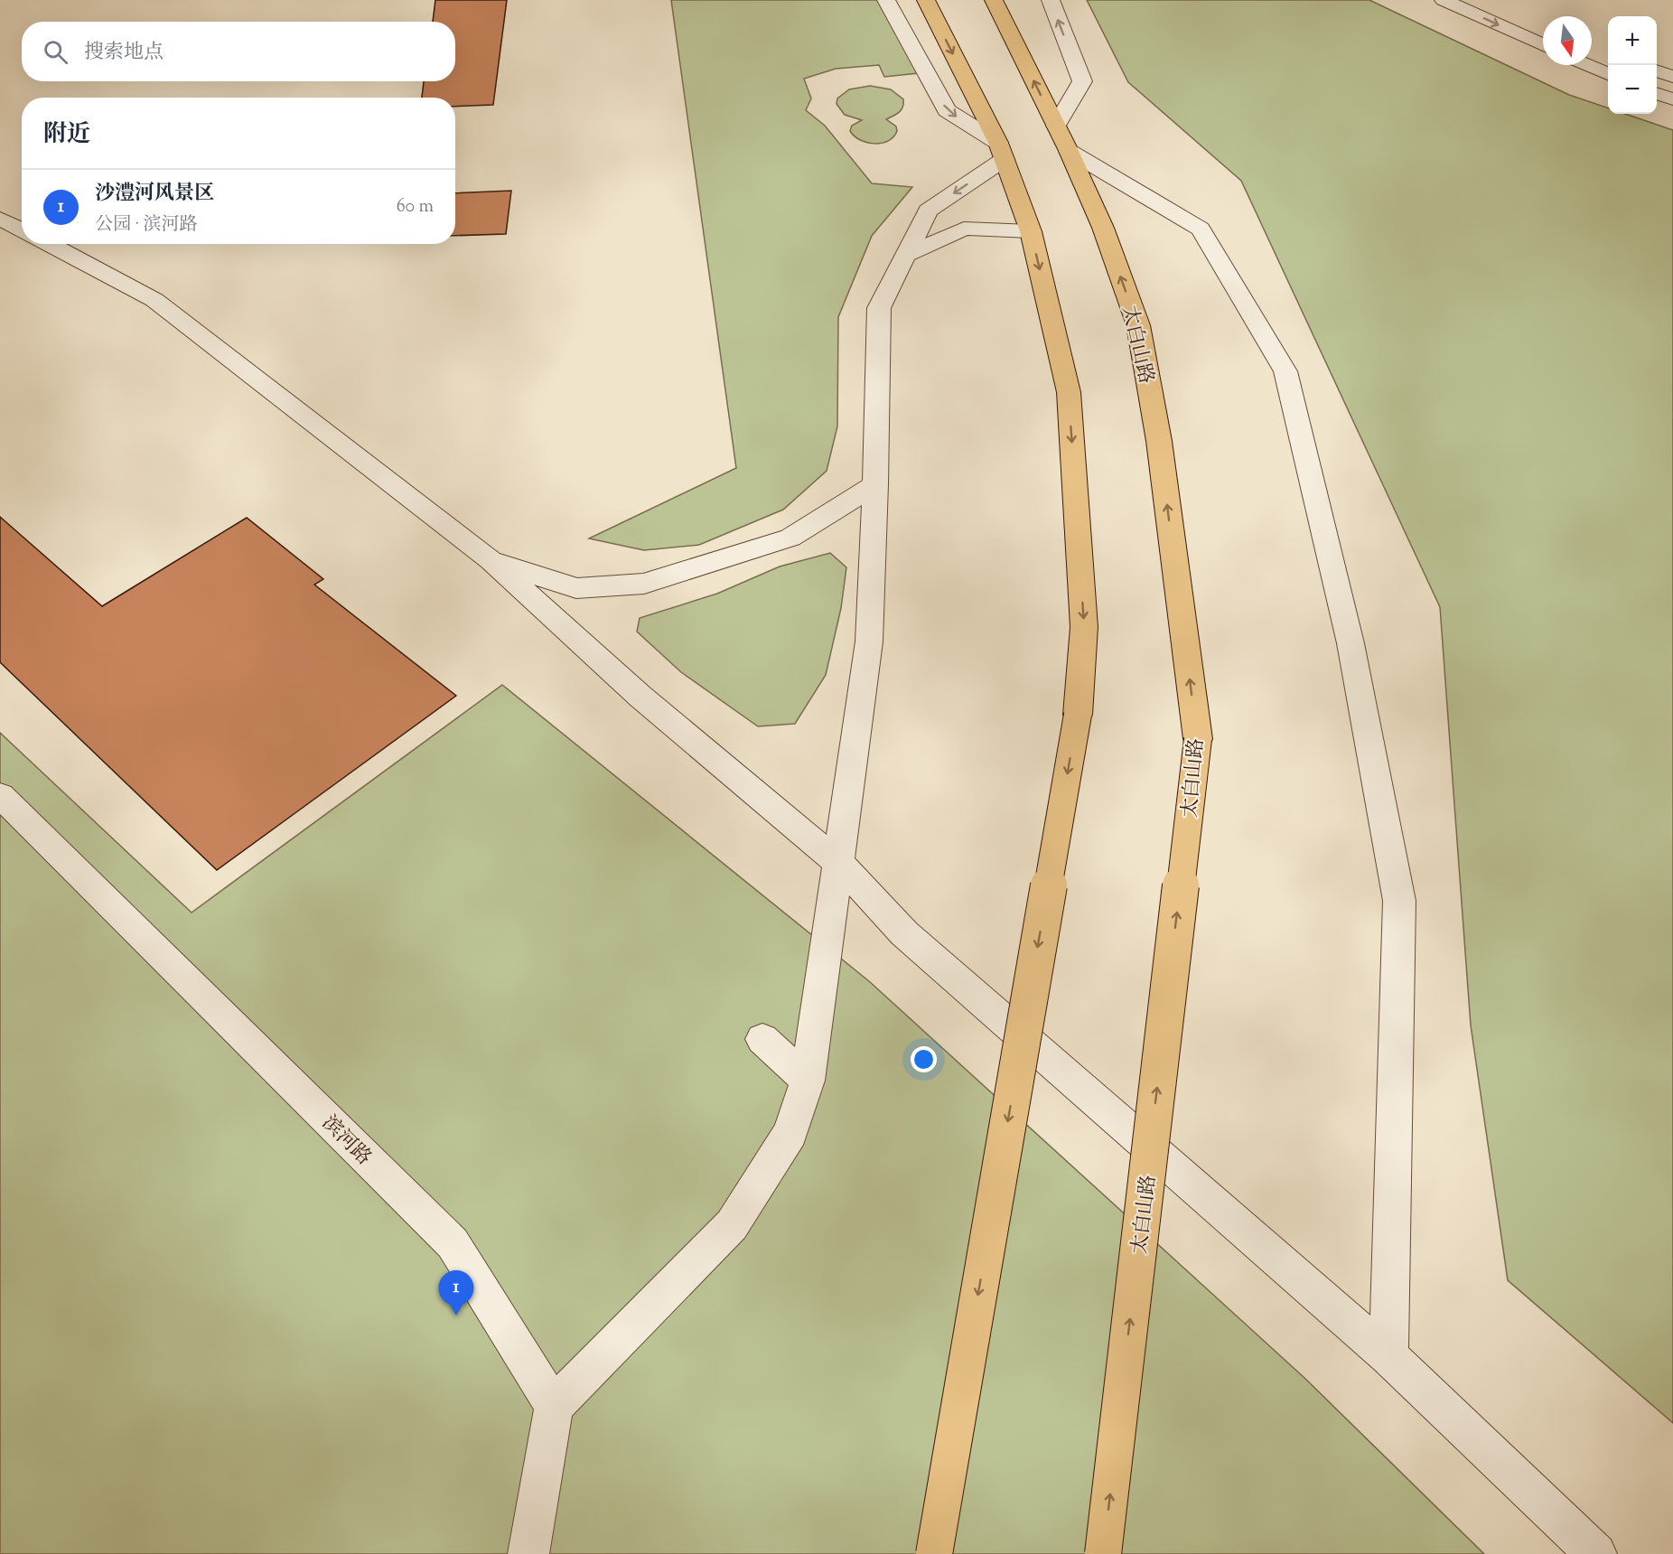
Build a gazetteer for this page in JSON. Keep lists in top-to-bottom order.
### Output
{
  "streets": {
    "main road": ["太白山路"],
    "street": ["滨河路"]
  },
  "north": "bottom",
  "page": {
    "map_buttons": ["+", "−"],
    "search": "搜索地点",
    "heading": "附近",
    "list": [
      {
        "mark": "1",
        "name": "沙澧河风景区",
        "note": "公园 · 滨河路",
        "value": "60 m"
      }
    ],
    "pins": "1"
  }
}
